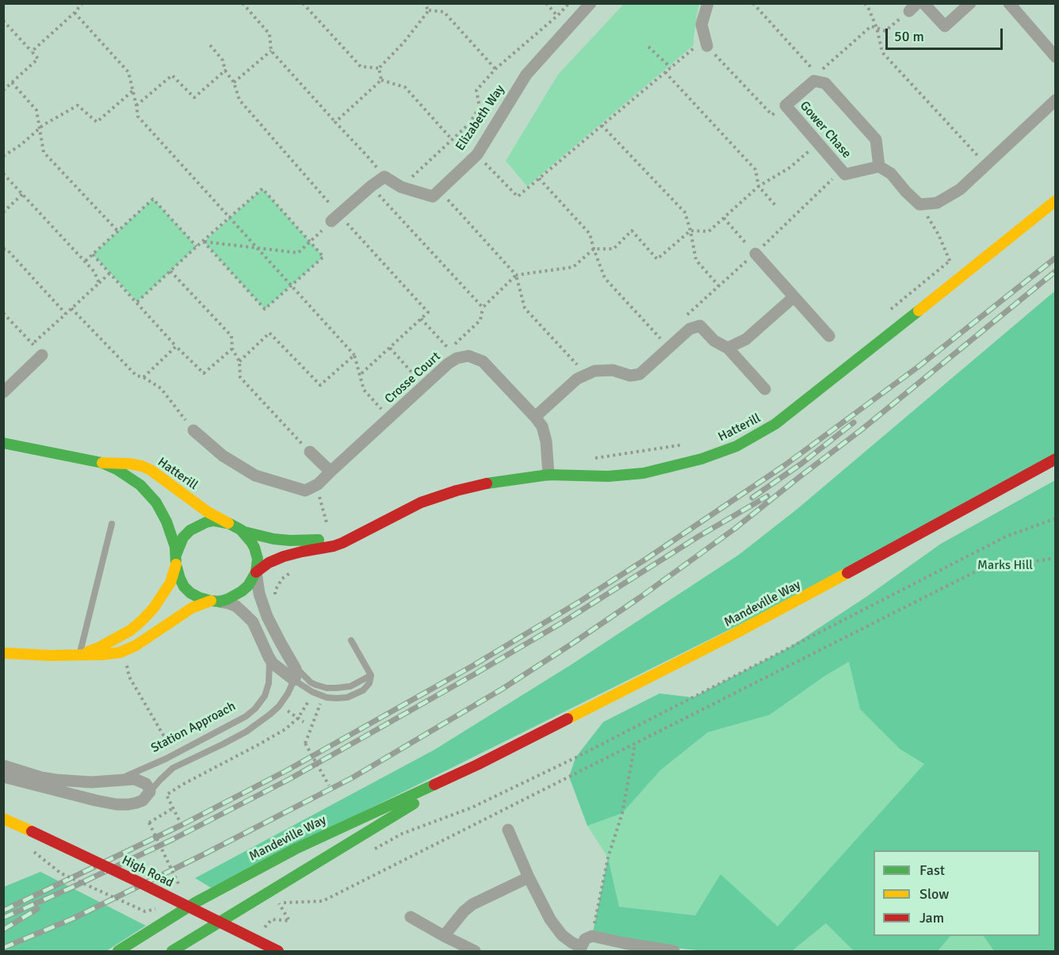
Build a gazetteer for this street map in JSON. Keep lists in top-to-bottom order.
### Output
{
  "streets": {
    "street": [
      "Elizabeth Way",
      "Gower Chase",
      "Crosse Court",
      "Hatterill",
      "Mandeville Way",
      "Station Approach",
      "High Road"
    ]
  },
  "crossings": [
    ["Crosse Court", "Hatterill"],
    ["Hatterill", "Station Approach"]
  ],
  "parks": ["Marks Hill"],
  "legend": ["Fast", "Slow", "Jam"],
  "scale_bar": "50 m"
}
